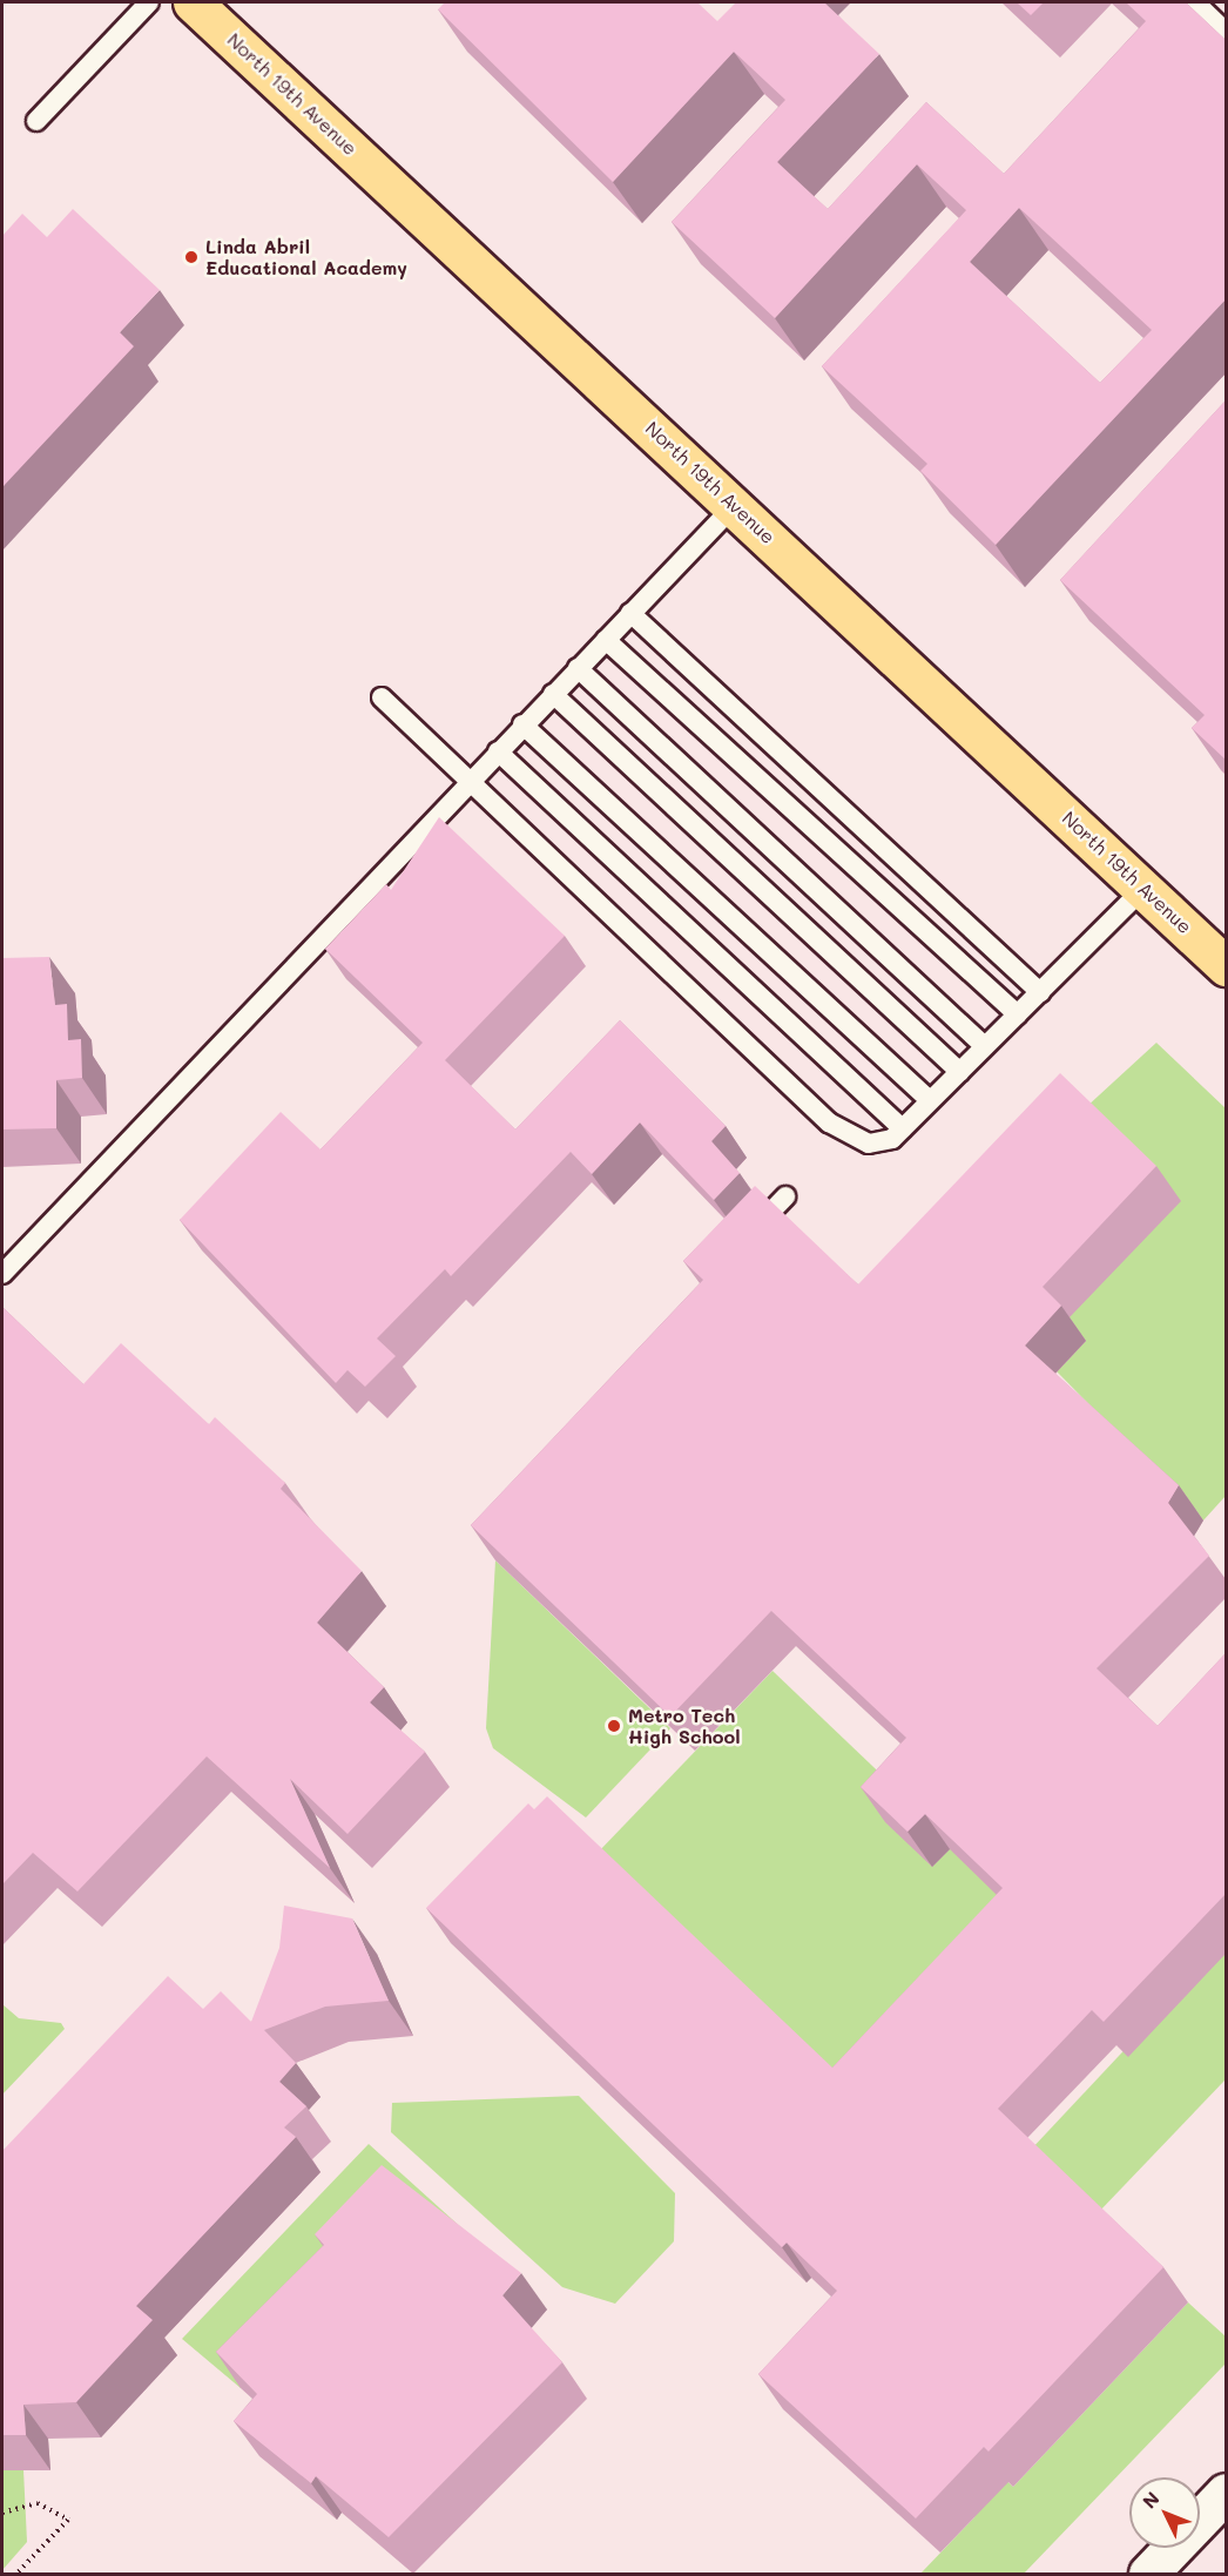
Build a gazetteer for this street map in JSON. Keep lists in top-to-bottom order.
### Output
{
  "streets": {
    "main road": ["North 19th Avenue"]
  },
  "places": ["Linda Abril Educational Academy", "Metro Tech High School"],
  "north": "top left"
}
